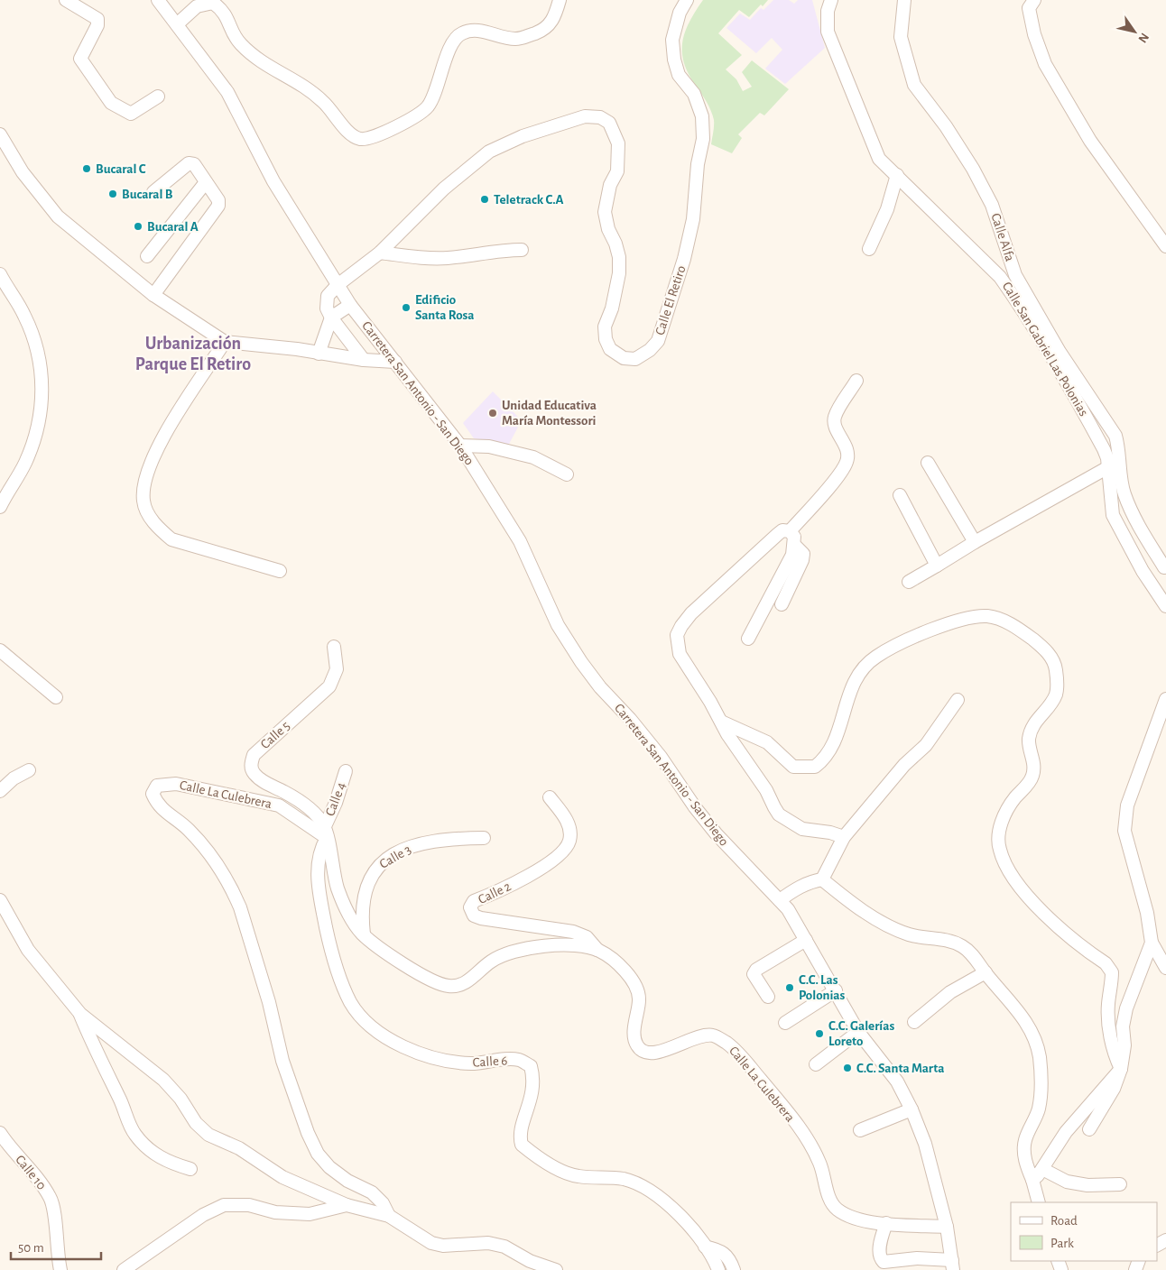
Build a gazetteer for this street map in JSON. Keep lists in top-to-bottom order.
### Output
{
  "streets": {
    "street": [
      "Calle Alfa",
      "Calle El Retiro",
      "Calle San Gabriel Las Polonias",
      "Carretera San Antonio - San Diego",
      "Calle 5",
      "Calle La Culebrera",
      "Calle 4",
      "Calle 3",
      "Calle 2",
      "Calle 6",
      "Calle 10"
    ]
  },
  "crossings": [
    ["Calle El Retiro", "Carretera San Antonio - San Diego"],
    ["Carretera San Antonio - San Diego", "Calle La Culebrera"],
    ["Calle 5", "Calle La Culebrera"],
    ["Calle 5", "Calle 4"],
    ["Calle 5", "Calle 6"],
    ["Calle La Culebrera", "Calle 4"],
    ["Calle La Culebrera", "Calle 3"],
    ["Calle La Culebrera", "Calle 2"],
    ["Calle La Culebrera", "Calle 6"],
    ["Calle 4", "Calle 6"]
  ],
  "districts": ["Urbanización Parque El Retiro"],
  "places": [
    "Bucaral C",
    "Bucaral B",
    "Teletrack C.A",
    "Bucaral A",
    "Edificio Santa Rosa",
    "Unidad Educativa María Montessori",
    "C.C. Las Polonias",
    "C.C. Galerías Loreto",
    "C.C. Santa Marta"
  ],
  "legend": ["Road", "Park"],
  "scale_bar": "50 m",
  "north": "bottom right"
}
